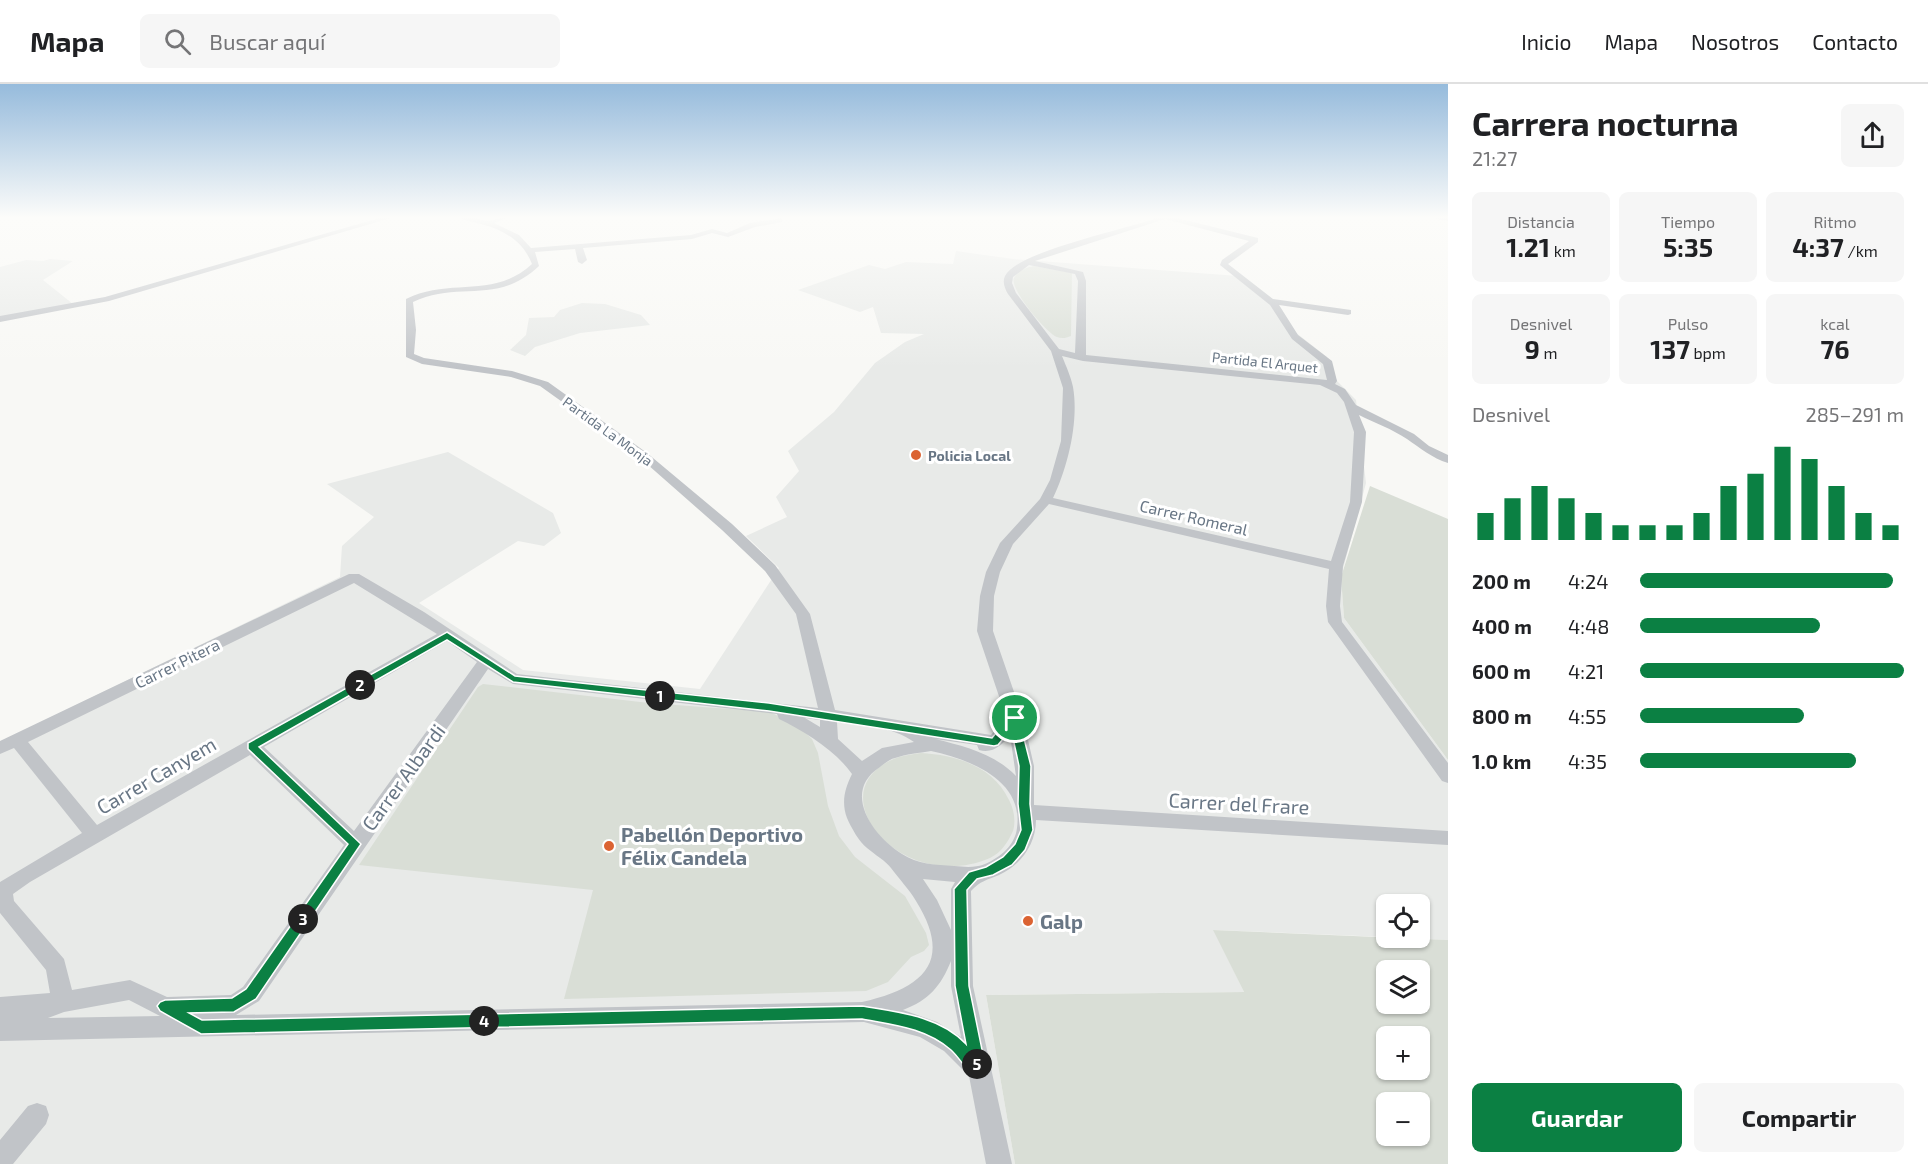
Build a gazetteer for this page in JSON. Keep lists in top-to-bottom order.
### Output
{
  "streets": {
    "street": [
      "Partida El Arquet",
      "Partida La Monja",
      "Carrer Romeral",
      "Carrer Pitera",
      "Carrer Canyem",
      "Carrer Albardi",
      "Carrer del Frare"
    ]
  },
  "crossings": [
    ["Partida El Arquet", "Carrer Romeral"],
    ["Carrer Pitera", "Carrer Canyem"]
  ],
  "places": ["Policia Local", "Pabellón Deportivo Félix Candela", "Galp"],
  "page": {
    "header": "Mapa",
    "search": "Buscar aquí",
    "nav": [
      "Inicio",
      "Mapa",
      "Nosotros",
      "Contacto"
    ],
    "heading": ["Carrera nocturna", "21:27"],
    "stats": [
      ["Distancia", "1.21 km"],
      ["Tiempo", "5:35"],
      ["Ritmo", "4:37 /km"],
      ["Desnivel", "9 m"],
      ["Pulso", "137 bpm"],
      ["kcal", "76"]
    ],
    "chart": ["Desnivel", "285–291 m"],
    "list": [
      {
        "name": "200 m",
        "note": "4:24"
      },
      {
        "name": "400 m",
        "note": "4:48"
      },
      {
        "name": "600 m",
        "note": "4:21"
      },
      {
        "name": "800 m",
        "note": "4:55"
      },
      {
        "name": "1.0 km",
        "note": "4:35"
      }
    ],
    "pins": [
      "2",
      "1",
      "3",
      "4",
      "5"
    ],
    "map_buttons": ["+", "−"],
    "buttons": ["Guardar", "Compartir"]
  }
}
